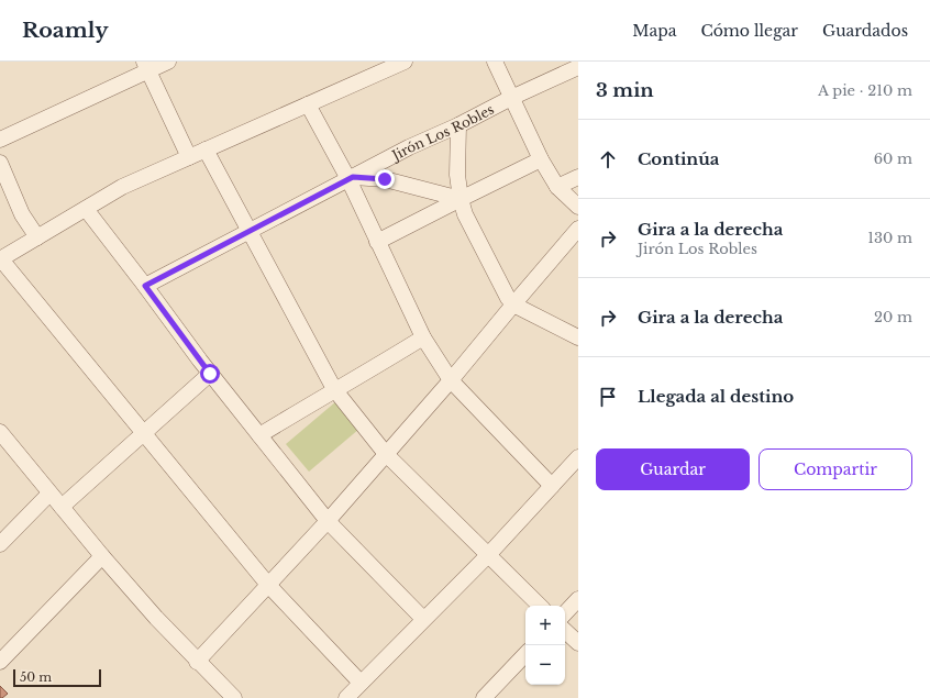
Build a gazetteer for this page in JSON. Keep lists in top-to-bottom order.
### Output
{
  "streets": {
    "street": ["Jirón Los Robles"]
  },
  "scale_bar": "50 m",
  "page": {
    "header": "Roamly",
    "nav": ["Mapa", "Cómo llegar", "Guardados"],
    "heading": ["3 min", "A pie · 210 m"],
    "list": [
      ["Continúa", "60 m"],
      ["Gira a la derecha", "Jirón Los Robles", "130 m"],
      ["Gira a la derecha", "20 m"],
      "Llegada al destino"
    ],
    "buttons": ["Guardar", "Compartir"],
    "map_buttons": ["+", "−"],
    "scale": "50 m"
  }
}
